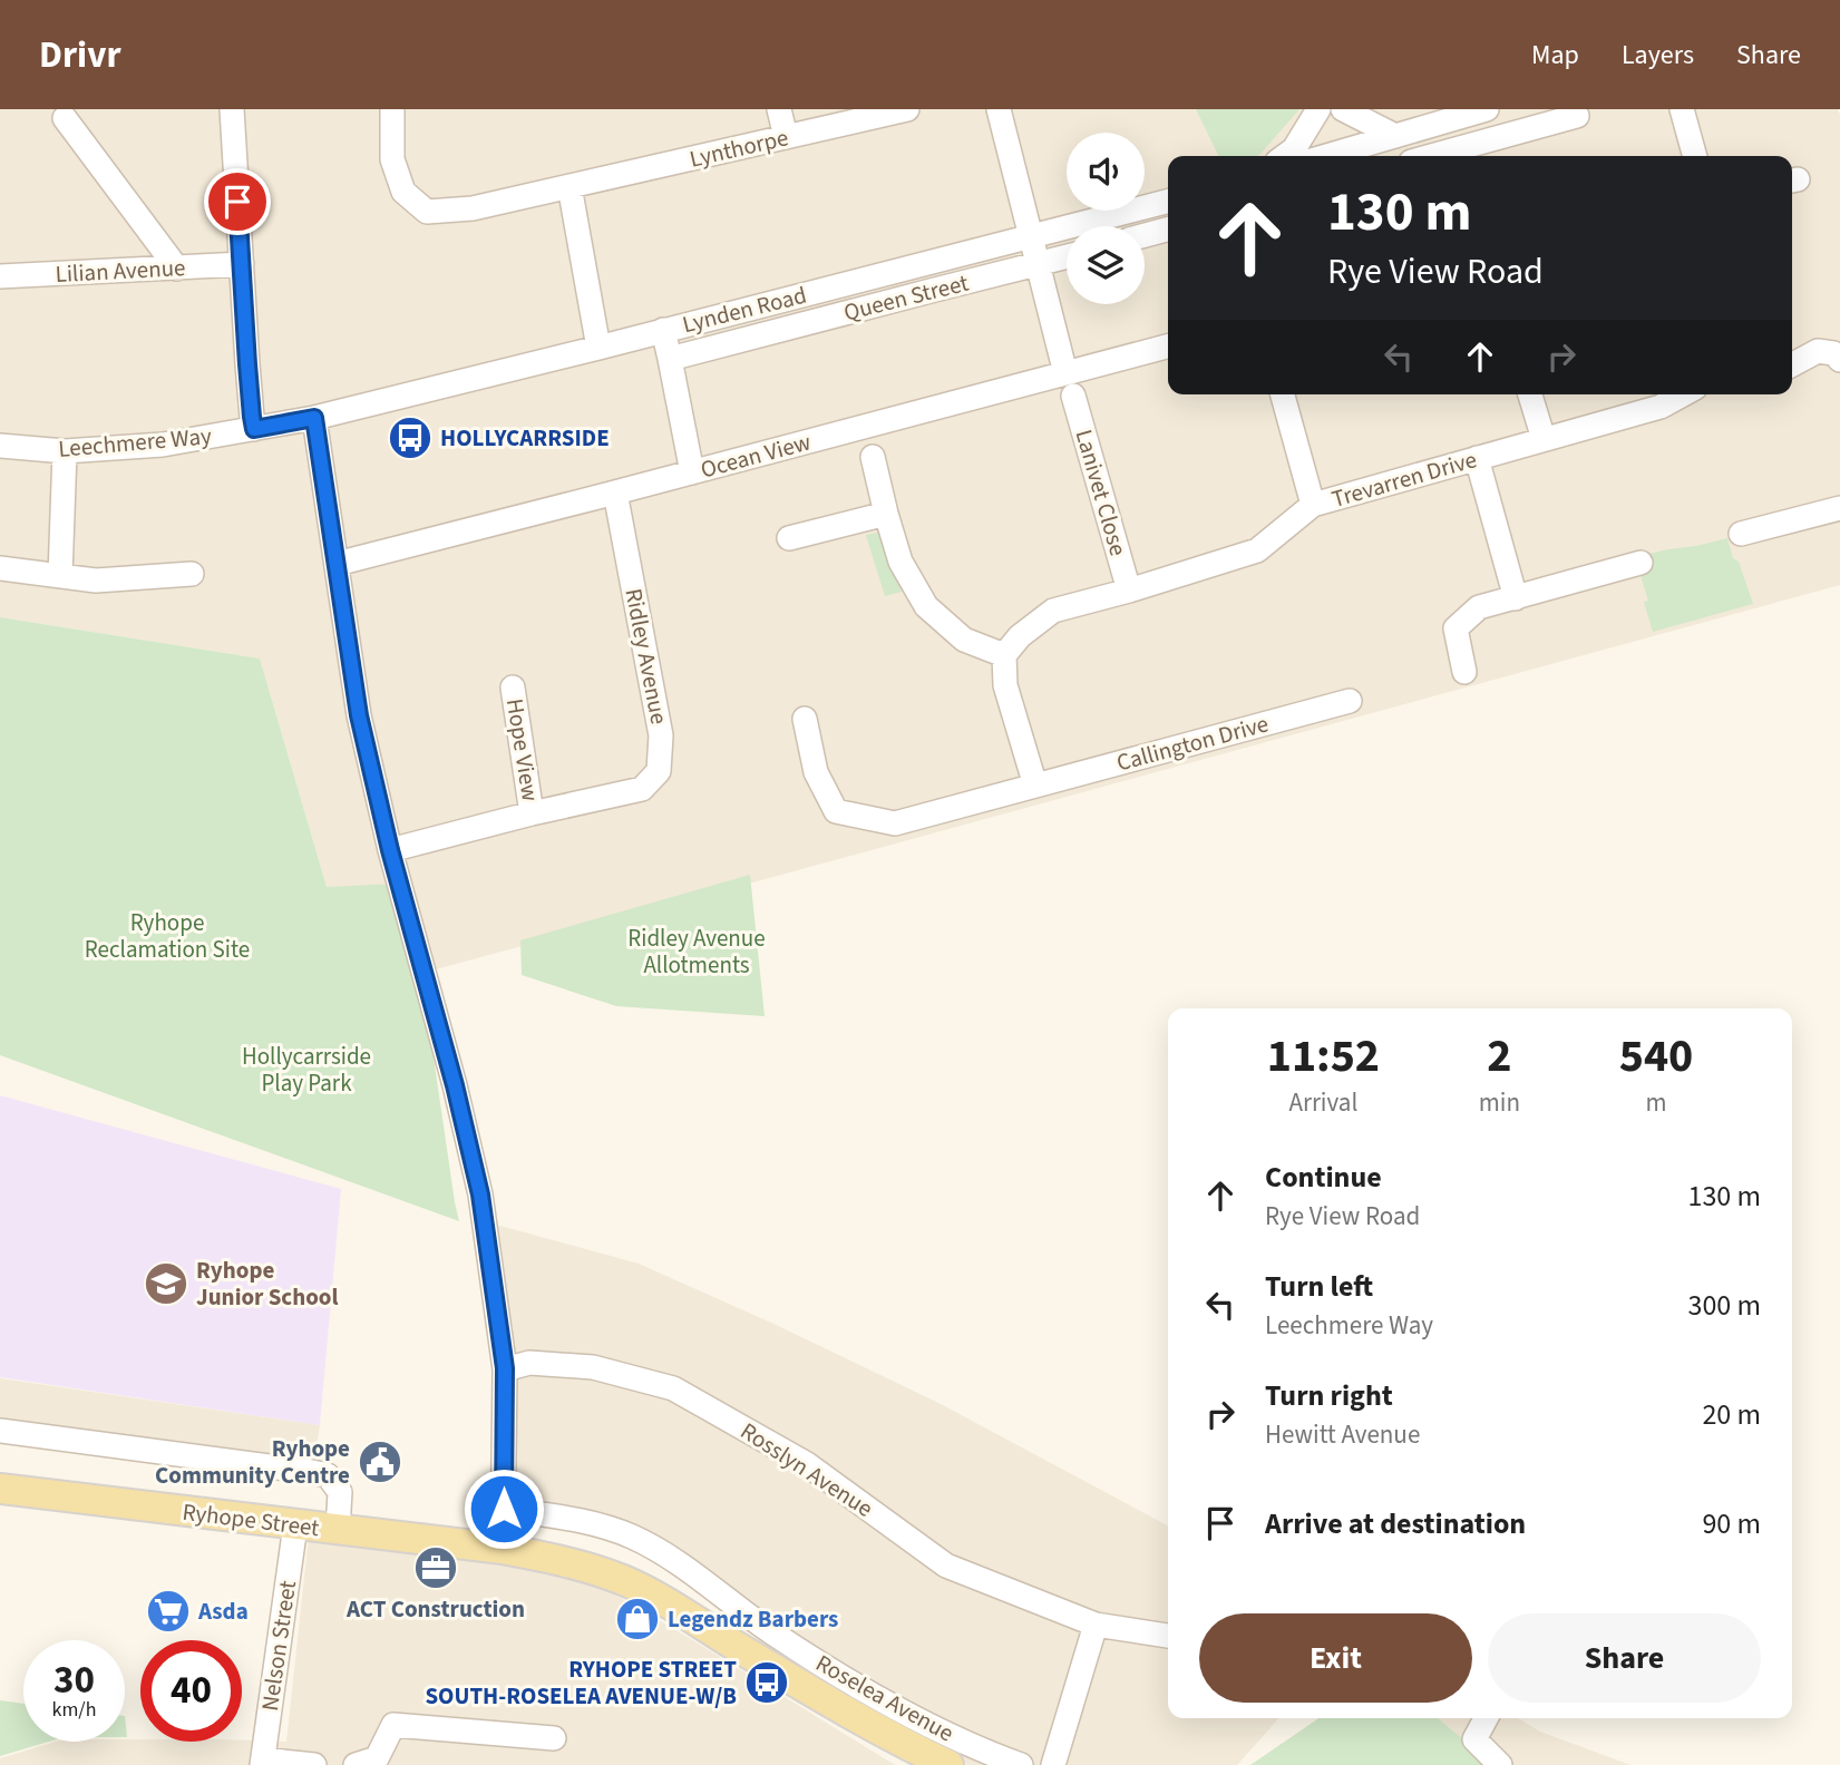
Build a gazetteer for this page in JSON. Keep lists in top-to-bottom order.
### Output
{
  "streets": {
    "main road": ["Ryhope Street"],
    "street": [
      "Lynthorpe",
      "Lilian Avenue",
      "Queen Street",
      "Lynden Road",
      "Leechmere Way",
      "Ocean View",
      "Trevarren Drive",
      "Lanivet Close",
      "Ridley Avenue",
      "Callington Drive",
      "Hope View",
      "Rosslyn Avenue",
      "Nelson Street",
      "Roselea Avenue"
    ]
  },
  "crossings": [
    ["Lynden Road", "Leechmere Way"],
    ["Ocean View", "Ridley Avenue"],
    ["Trevarren Drive", "Lanivet Close"],
    ["Ridley Avenue", "Hope View"],
    ["Ryhope Street", "Nelson Street"]
  ],
  "parks": ["Ryhope Reclamation Site", "Ridley Avenue Allotments", "Hollycarrside Play Park"],
  "places": {
    "bus stop": ["HOLLYCARRSIDE", "RYHOPE STREET SOUTH-ROSELEA AVENUE-W/B"],
    "school or university": ["Ryhope Junior School"],
    "public building": ["Ryhope Community Centre"],
    "office": ["ACT Construction"],
    "supermarket": ["Asda"],
    "shop": ["Legendz Barbers"]
  },
  "page": {
    "header": "Drivr",
    "nav": ["Map", "Layers", "Share"],
    "turn": ["130 m", "Rye View Road"],
    "eta": [
      "11:52",
      "Arrival",
      "2",
      "min",
      "540",
      "m"
    ],
    "list": [
      {
        "name": "Continue",
        "note": "Rye View Road",
        "value": "130 m"
      },
      {
        "name": "Turn left",
        "note": "Leechmere Way",
        "value": "300 m"
      },
      {
        "name": "Turn right",
        "note": "Hewitt Avenue",
        "value": "20 m"
      },
      {
        "name": "Arrive at destination",
        "value": "90 m"
      }
    ],
    "buttons": ["Exit", "Share"],
    "speed": "30 km/h",
    "limit": "40"
  }
}
